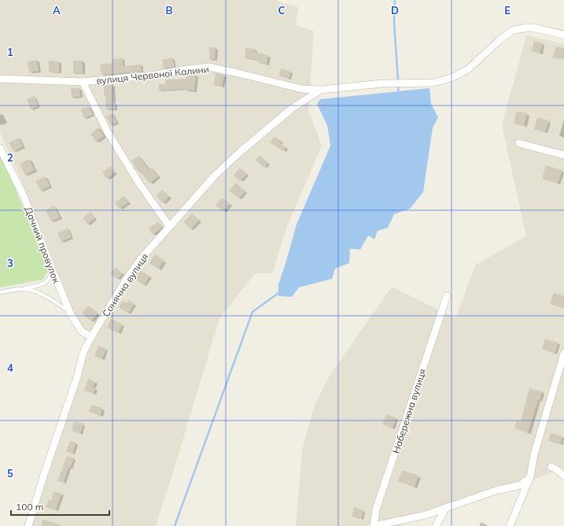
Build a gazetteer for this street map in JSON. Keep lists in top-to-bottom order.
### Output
{
  "streets": {
    "street": [
      "вулиця Червоної Калини",
      "Дачний провулок",
      "Сонячна вулиця",
      "Набережна вулиця"
    ]
  },
  "crossings": [
    ["вулиця Червоної Калини", "Сонячна вулиця"],
    ["Дачний провулок", "Сонячна вулиця"]
  ],
  "scale_bar": "100 m",
  "grid": {
    "columns": [
      "A",
      "B",
      "C",
      "D",
      "E"
    ],
    "rows": [
      "1",
      "2",
      "3",
      "4",
      "5"
    ]
  }
}
